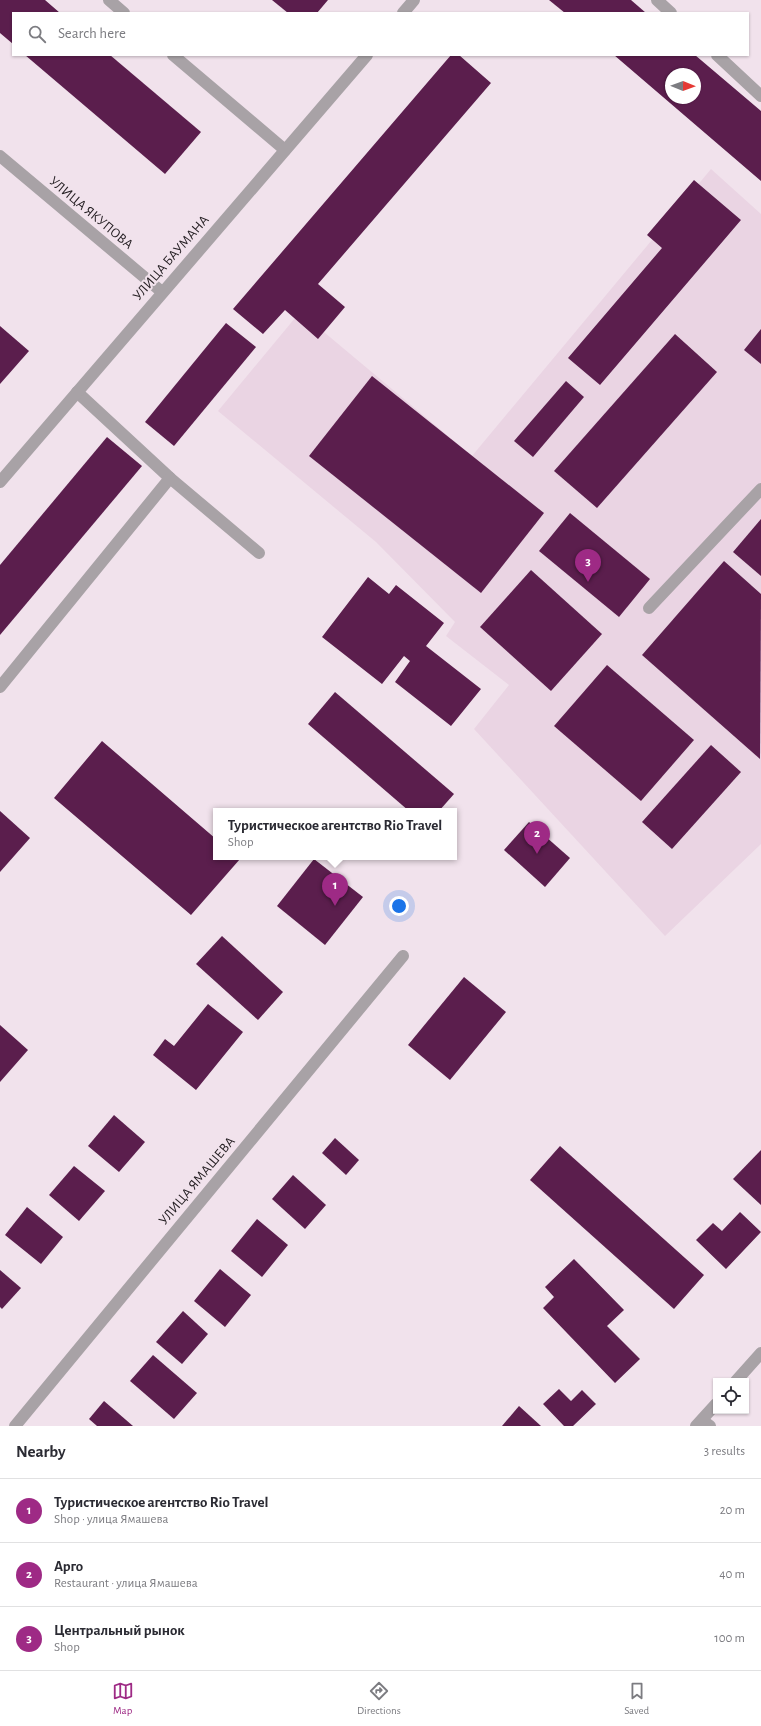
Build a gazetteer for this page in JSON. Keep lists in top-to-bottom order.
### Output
{
  "streets": {
    "street": ["УЛИЦА ЯКУПОВА", "УЛИЦА БАУМАНА", "УЛИЦА ЯМАШЕВА"]
  },
  "crossings": [
    ["УЛИЦА ЯКУПОВА", "УЛИЦА БАУМАНА"]
  ],
  "north": "right",
  "page": {
    "search": "Search here",
    "pins": ["3", "2", "1"],
    "popup": ["Туристическое агентство Rio Travel", "Shop"],
    "heading": ["Nearby", "3 results"],
    "list": [
      {
        "mark": "1",
        "name": "Туристическое агентство Rio Travel",
        "note": "Shop · улица Ямашева",
        "value": "20 m"
      },
      {
        "mark": "2",
        "name": "Арго",
        "note": "Restaurant · улица Ямашева",
        "value": "40 m"
      },
      {
        "mark": "3",
        "name": "Центральный рынок",
        "note": "Shop",
        "value": "100 m"
      }
    ],
    "nav": ["Map", "Directions", "Saved"]
  }
}
